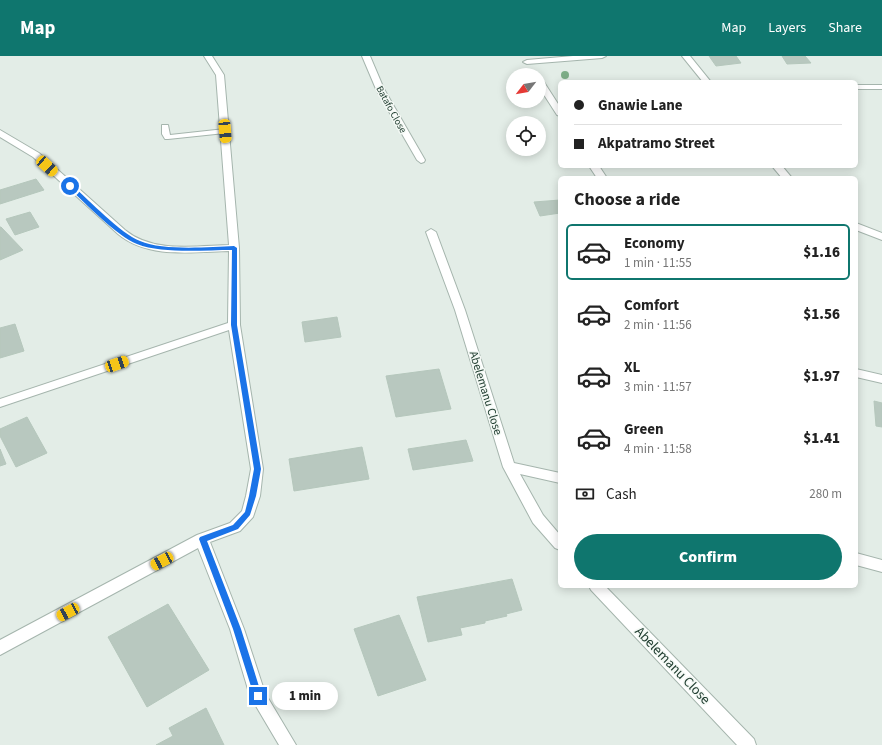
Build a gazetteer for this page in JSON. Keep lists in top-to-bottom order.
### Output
{
  "streets": {
    "street": ["Batafo Close", "Abelemanu Close"]
  },
  "north": "bottom left",
  "page": {
    "header": "Map",
    "nav": ["Map", "Layers", "Share"],
    "banner": ["Gnawie Lane", "Akpatramo Street"],
    "heading": "Choose a ride",
    "list": [
      {
        "name": "Economy",
        "note": "1 min · 11:55",
        "value": "$1.16"
      },
      {
        "name": "Comfort",
        "note": "2 min · 11:56",
        "value": "$1.56"
      },
      {
        "name": "XL",
        "note": "3 min · 11:57",
        "value": "$1.97"
      },
      {
        "name": "Green",
        "note": "4 min · 11:58",
        "value": "$1.41"
      }
    ],
    "pay": ["Cash", "280 m"],
    "buttons": "Confirm",
    "bubble": "1 min"
  }
}
